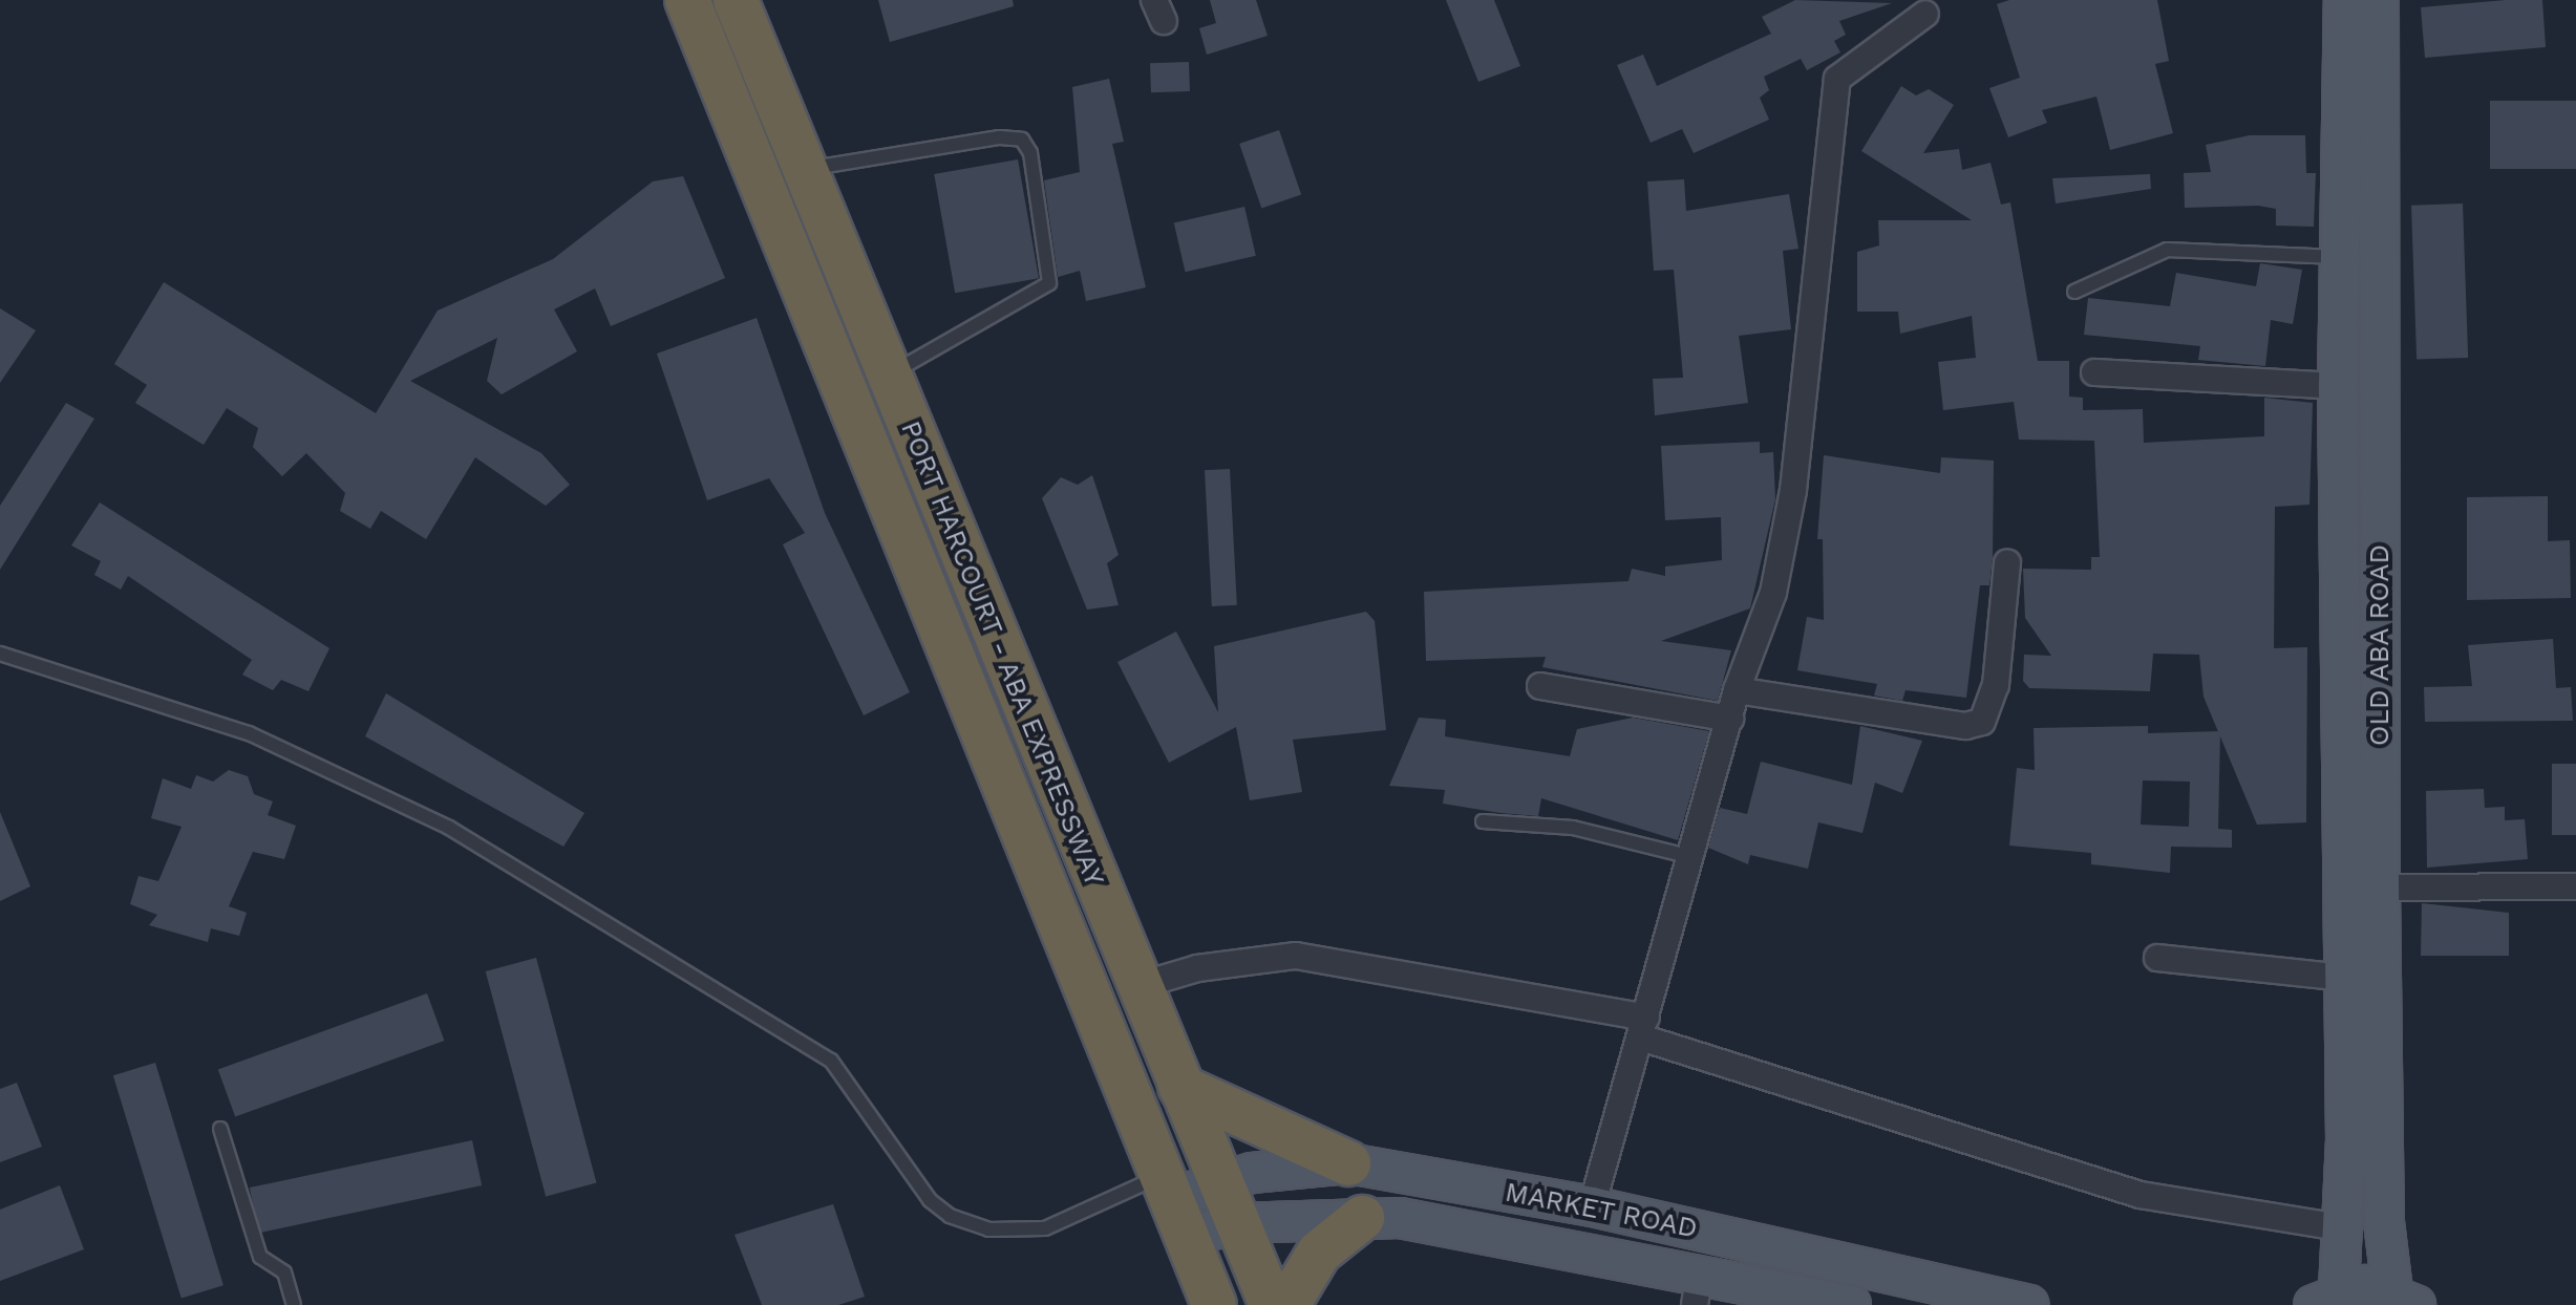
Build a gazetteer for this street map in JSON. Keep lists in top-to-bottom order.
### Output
{
  "streets": {
    "highway": ["PORT HARCOURT - ABA EXPRESSWAY"],
    "main road": ["OLD ABA ROAD", "MARKET ROAD"]
  },
  "crossings": [
    ["PORT HARCOURT - ABA EXPRESSWAY", "MARKET ROAD"]
  ]
}
